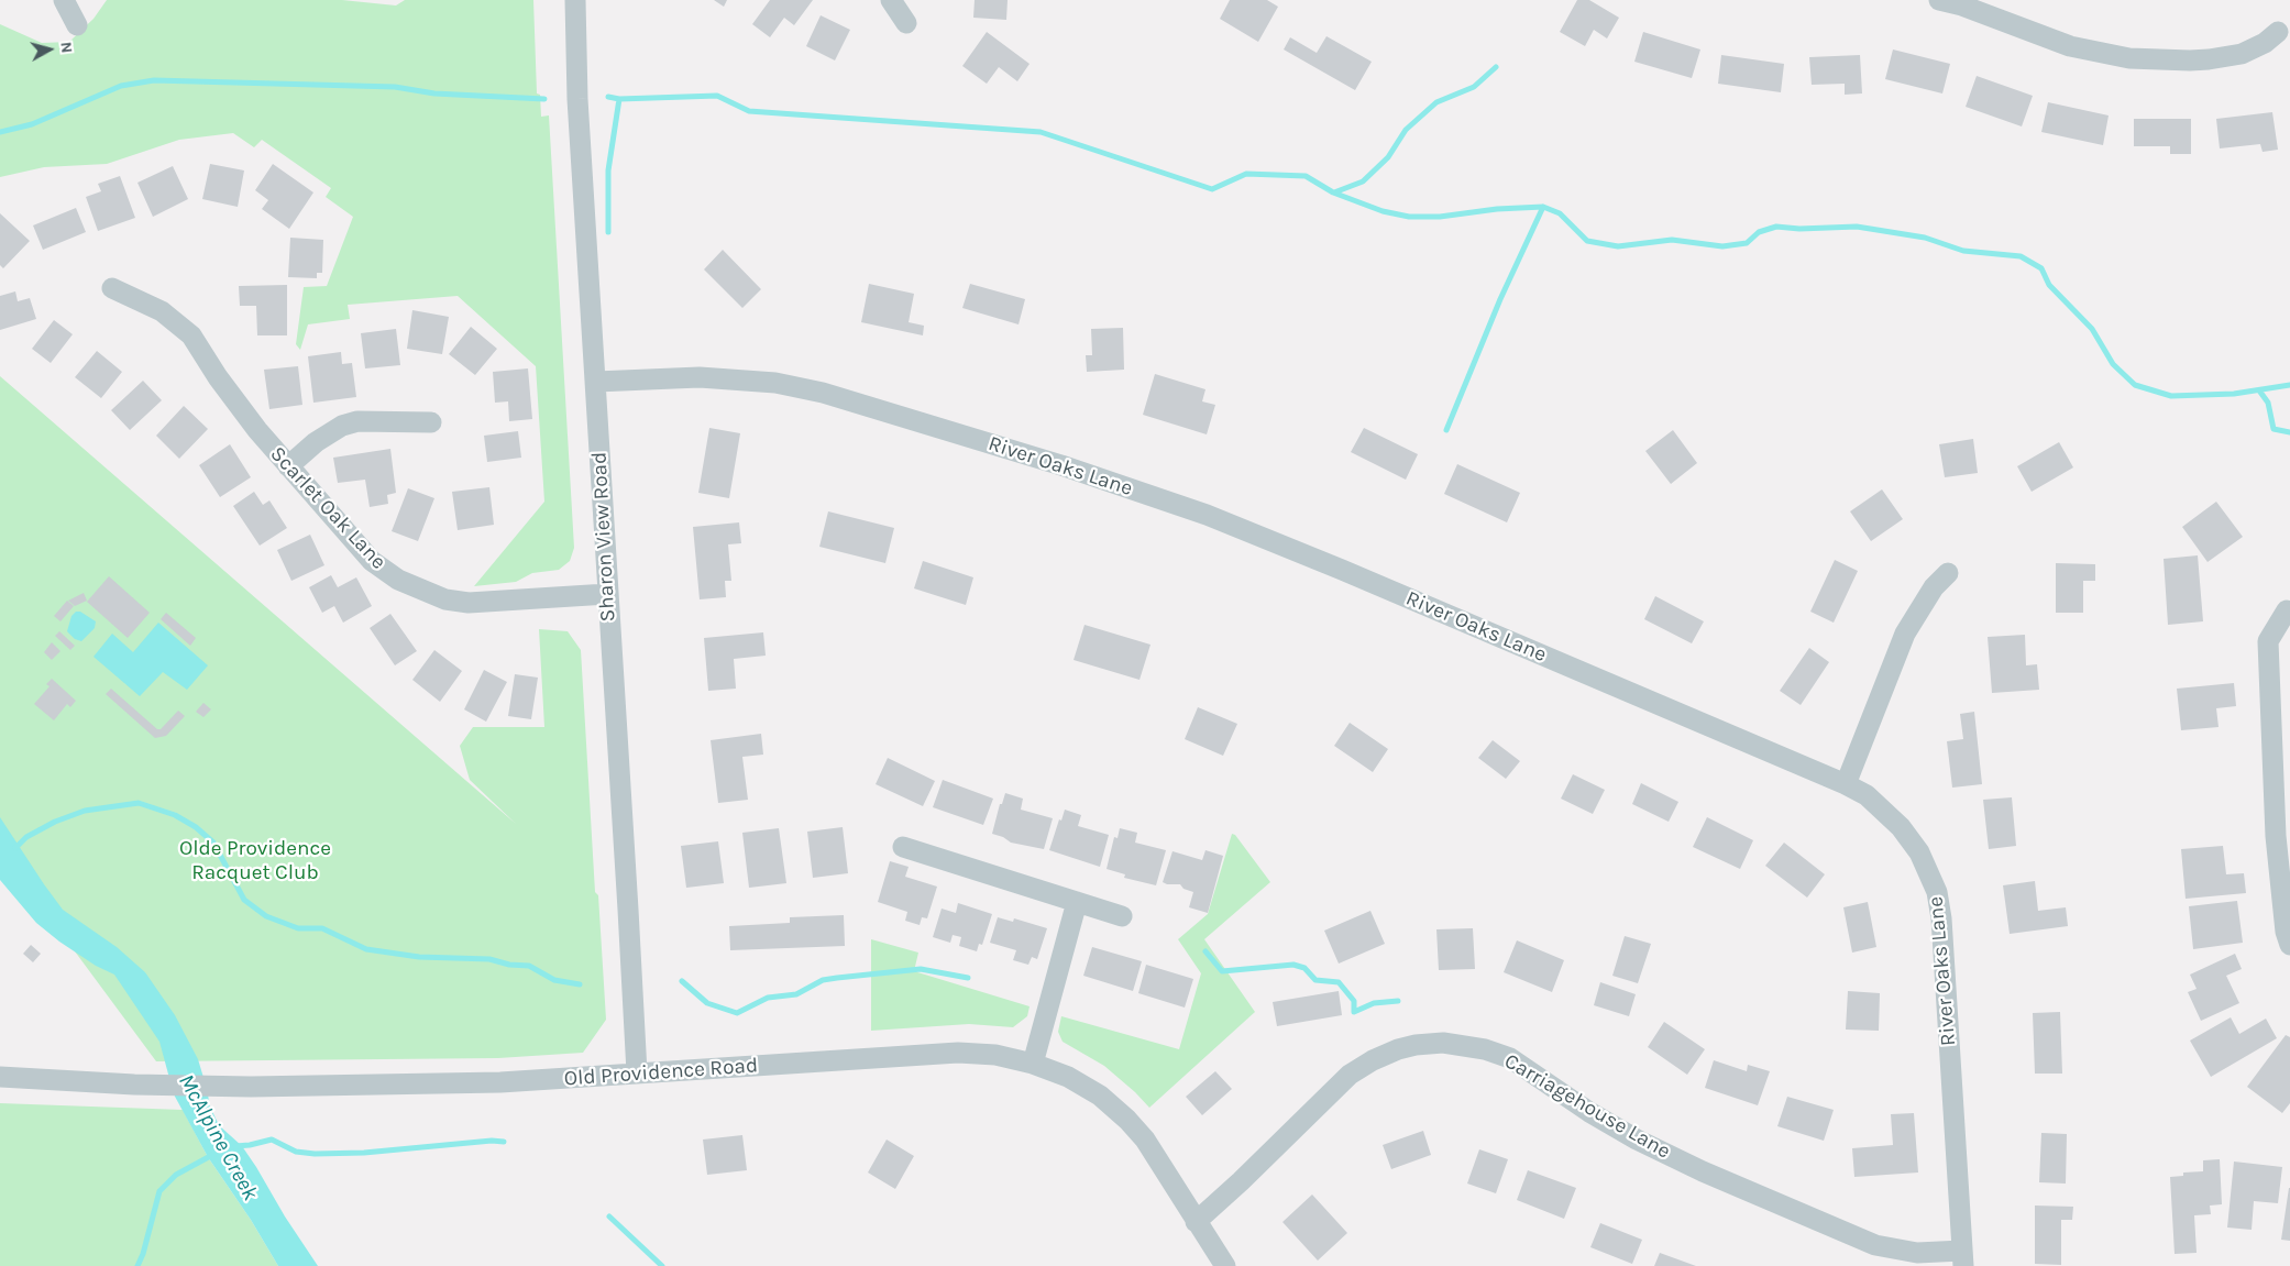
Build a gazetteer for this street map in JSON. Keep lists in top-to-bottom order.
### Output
{
  "streets": {
    "street": [
      "River Oaks Lane",
      "Scarlet Oak Lane",
      "Sharon View Road",
      "Old Providence Road",
      "Carriagehouse Lane"
    ]
  },
  "crossings": [
    ["River Oaks Lane", "Sharon View Road"],
    ["River Oaks Lane", "Carriagehouse Lane"],
    ["Scarlet Oak Lane", "Sharon View Road"],
    ["Sharon View Road", "Old Providence Road"],
    ["Old Providence Road", "Carriagehouse Lane"]
  ],
  "water": ["McAlpine Creek"],
  "parks": ["Olde Providence Racquet Club"],
  "north": "right"
}
